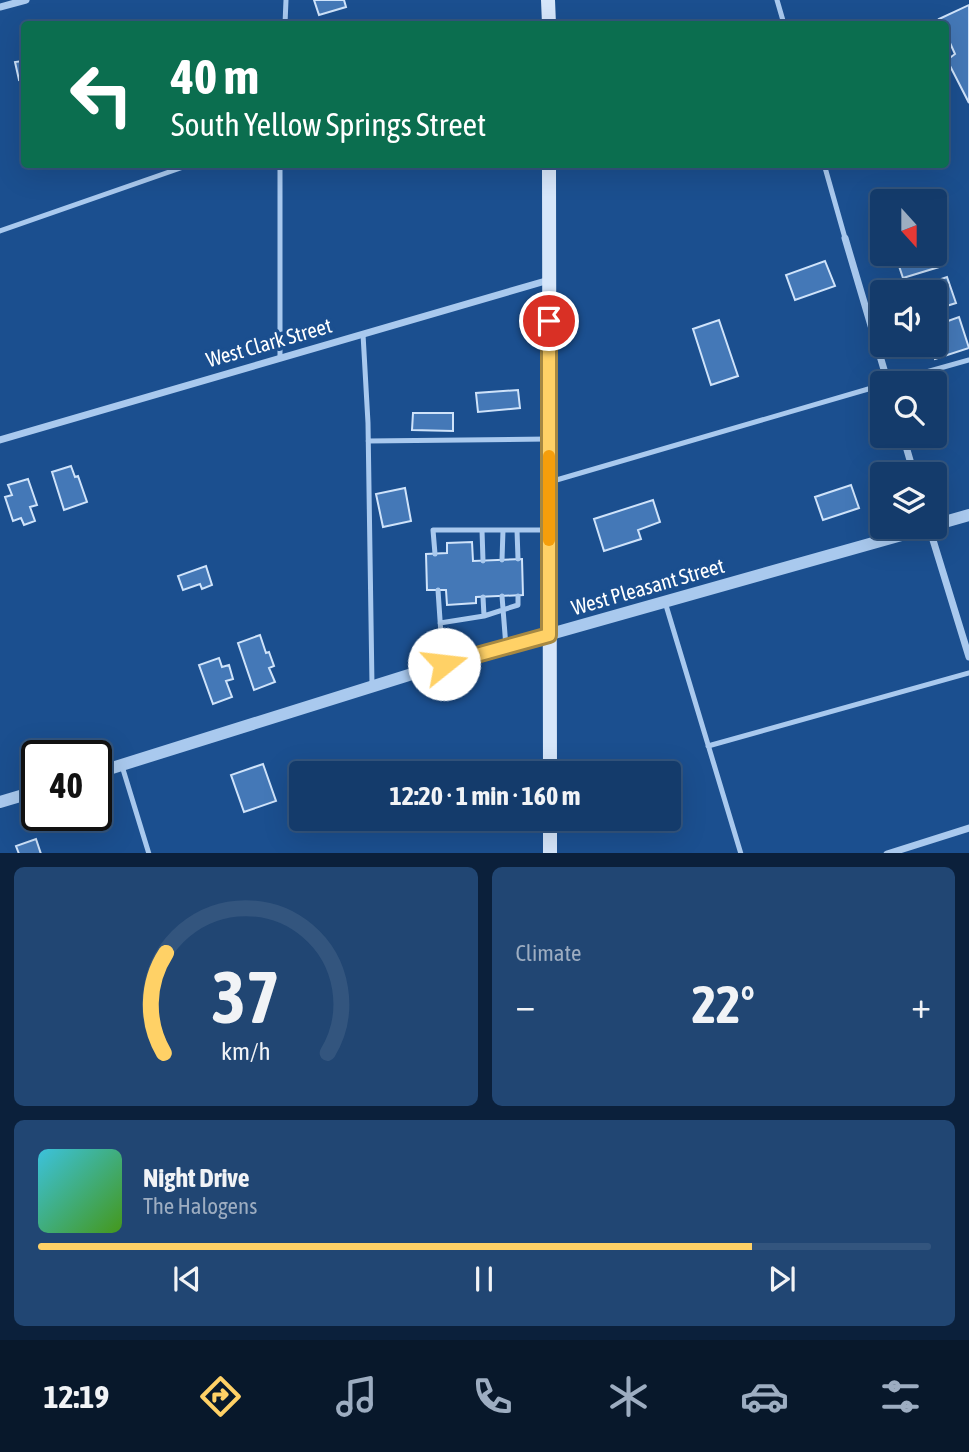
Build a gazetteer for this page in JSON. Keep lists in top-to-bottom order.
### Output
{
  "streets": {
    "street": ["West Clark Street", "West Pleasant Street"]
  },
  "north": "bottom",
  "page": {
    "turn": ["40 m", "South Yellow Springs Street"],
    "limit": "40",
    "trip": "12:20 · 1 min · 160 m",
    "tile": "Climate",
    "heat": ["−", "22°", "+"],
    "song": ["Night Drive", "The Halogens"],
    "tabs": "12:19",
    "gauge": ["37", "km/h"]
  }
}
